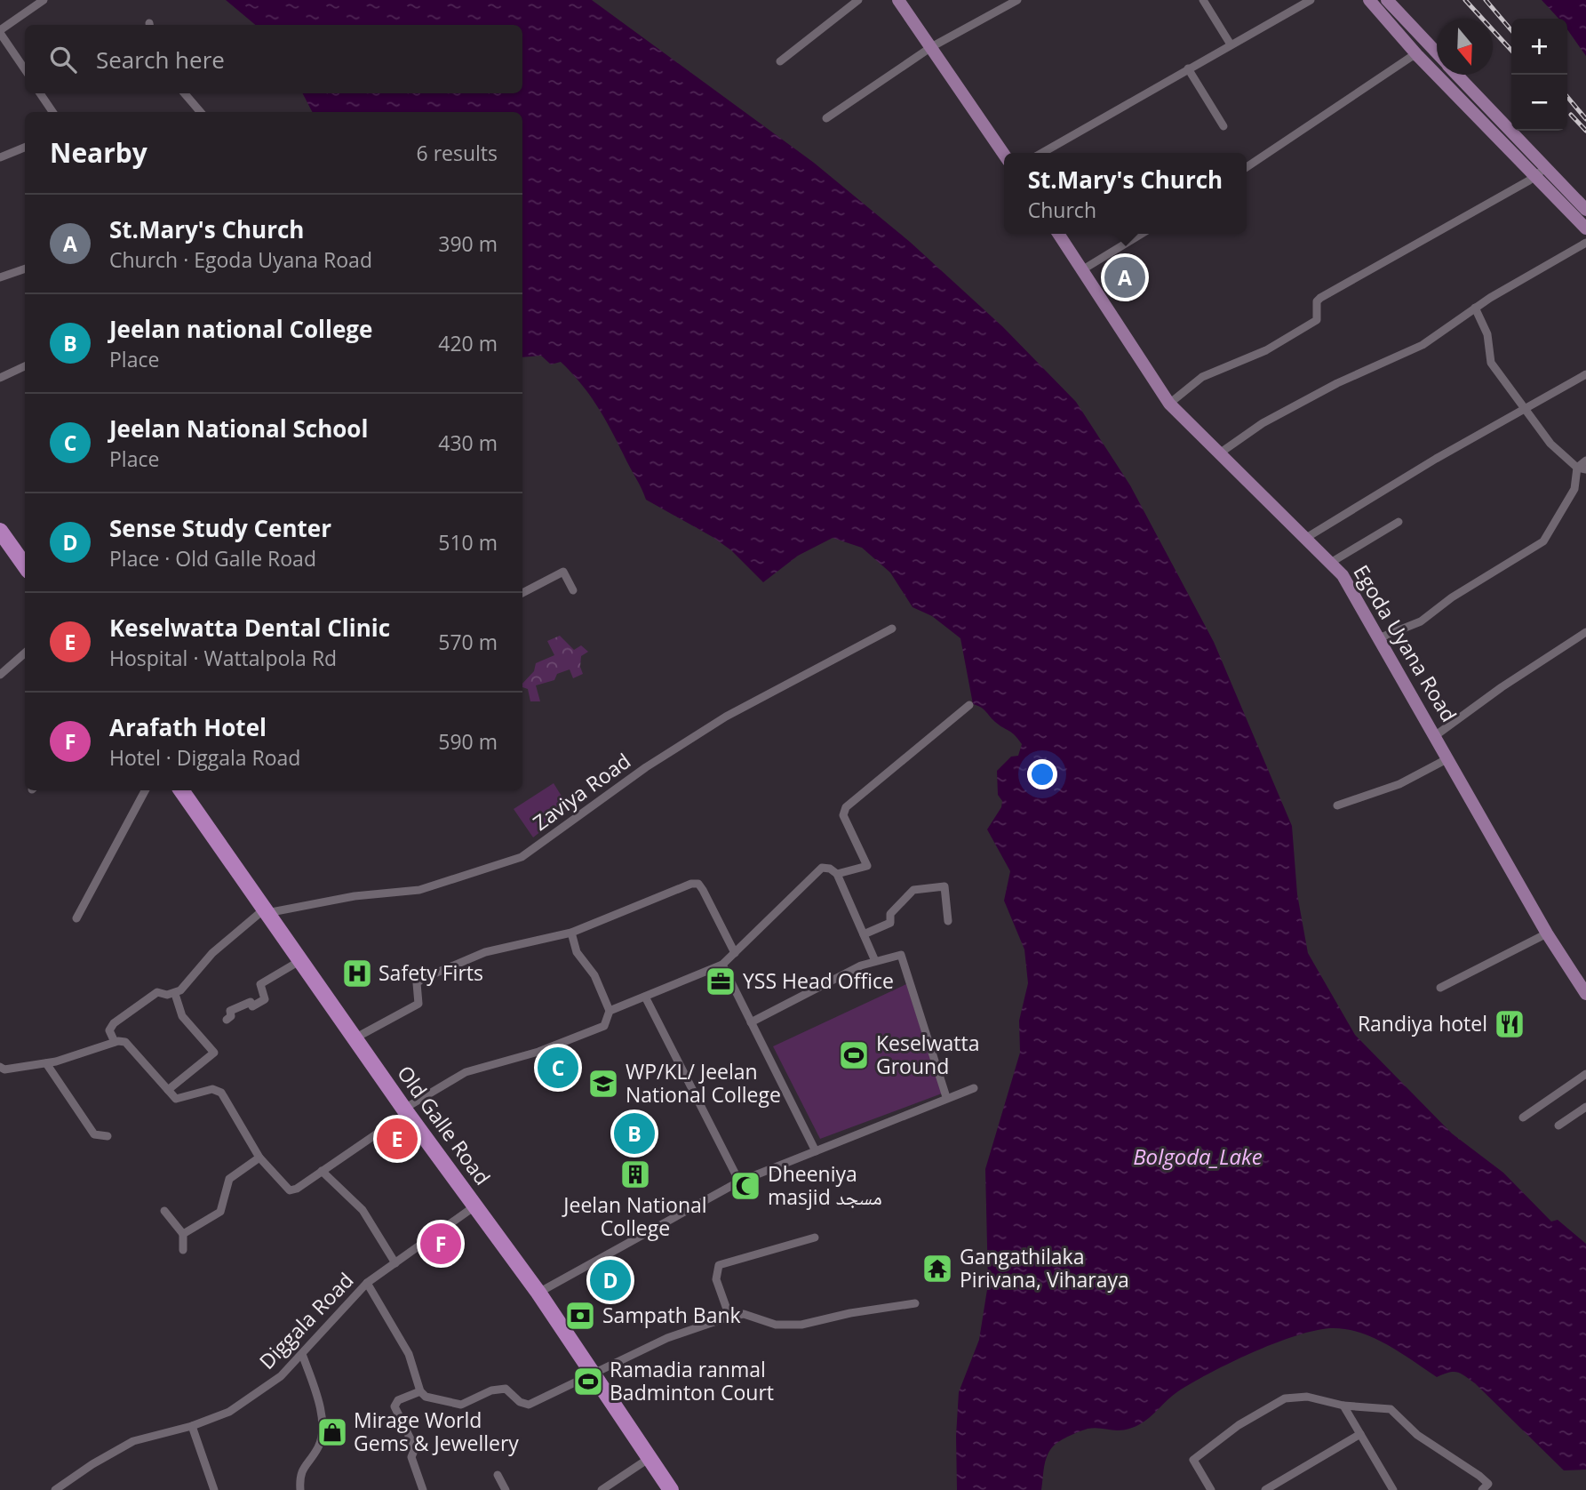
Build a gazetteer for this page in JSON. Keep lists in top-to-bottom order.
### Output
{
  "streets": {
    "highway": ["Old Galle Road"],
    "main road": ["Egoda Uyana Road"],
    "street": ["Zaviya Road", "Diggala Road"]
  },
  "crossings": [
    ["Zaviya Road", "Old Galle Road"],
    ["Old Galle Road", "Diggala Road"]
  ],
  "water": ["Bolgoda_Lake"],
  "places": {
    "hospital": ["Safety Firts"],
    "office": ["YSS Head Office"],
    "restaurant": ["Randiya hotel"],
    "sports": ["Keselwatta Ground", "Ramadia ranmal Badminton Court"],
    "school or university": ["WP/KL/ Jeelan National College"],
    "building": ["Jeelan National College"],
    "mosque": ["Dheeniya masjid مسجد"],
    "temple": ["Gangathilaka Pirivana, Viharaya"],
    "bank": ["Sampath Bank"],
    "shop": ["Mirage World Gems & Jewellery"]
  },
  "north": "bottom",
  "page": {
    "map_buttons": ["+", "−"],
    "search": "Search here",
    "heading": ["Nearby", "6 results"],
    "popup": ["St.Mary's Church", "Church"],
    "list": [
      {
        "mark": "A",
        "name": "St.Mary's Church",
        "note": "Church · Egoda Uyana Road",
        "value": "390 m"
      },
      {
        "mark": "B",
        "name": "Jeelan national College",
        "note": "Place",
        "value": "420 m"
      },
      {
        "mark": "C",
        "name": "Jeelan National School",
        "note": "Place",
        "value": "430 m"
      },
      {
        "mark": "D",
        "name": "Sense Study Center",
        "note": "Place · Old Galle Road",
        "value": "510 m"
      },
      {
        "mark": "E",
        "name": "Keselwatta Dental Clinic",
        "note": "Hospital · Wattalpola Rd",
        "value": "570 m"
      },
      {
        "mark": "F",
        "name": "Arafath Hotel",
        "note": "Hotel · Diggala Road",
        "value": "590 m"
      }
    ],
    "pins": [
      "A",
      "C",
      "B",
      "E",
      "F",
      "D"
    ]
  }
}
